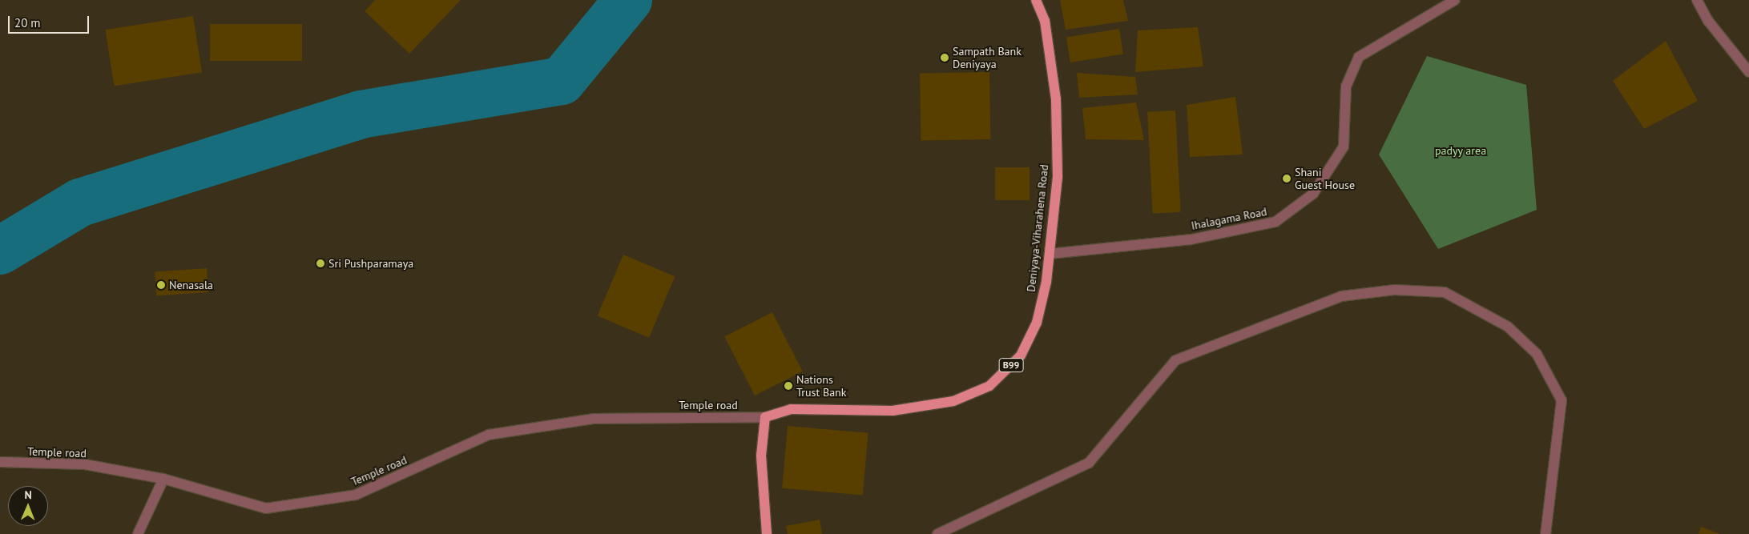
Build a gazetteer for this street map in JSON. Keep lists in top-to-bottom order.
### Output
{
  "streets": {
    "main road": ["Deniyaya-Viharahena Road", "B99"],
    "street": ["Ihalagama Road", "Temple road"]
  },
  "crossings": [
    ["Ihalagama Road", "Deniyaya-Viharahena Road"],
    ["Deniyaya-Viharahena Road", "Temple road"]
  ],
  "parks": ["padyy area"],
  "places": [
    "Sampath Bank Deniyaya",
    "Shani Guest House",
    "Sri Pushparamaya",
    "Nenasala",
    "Nations Trust Bank"
  ],
  "scale_bar": "20 m",
  "north": "top"
}
